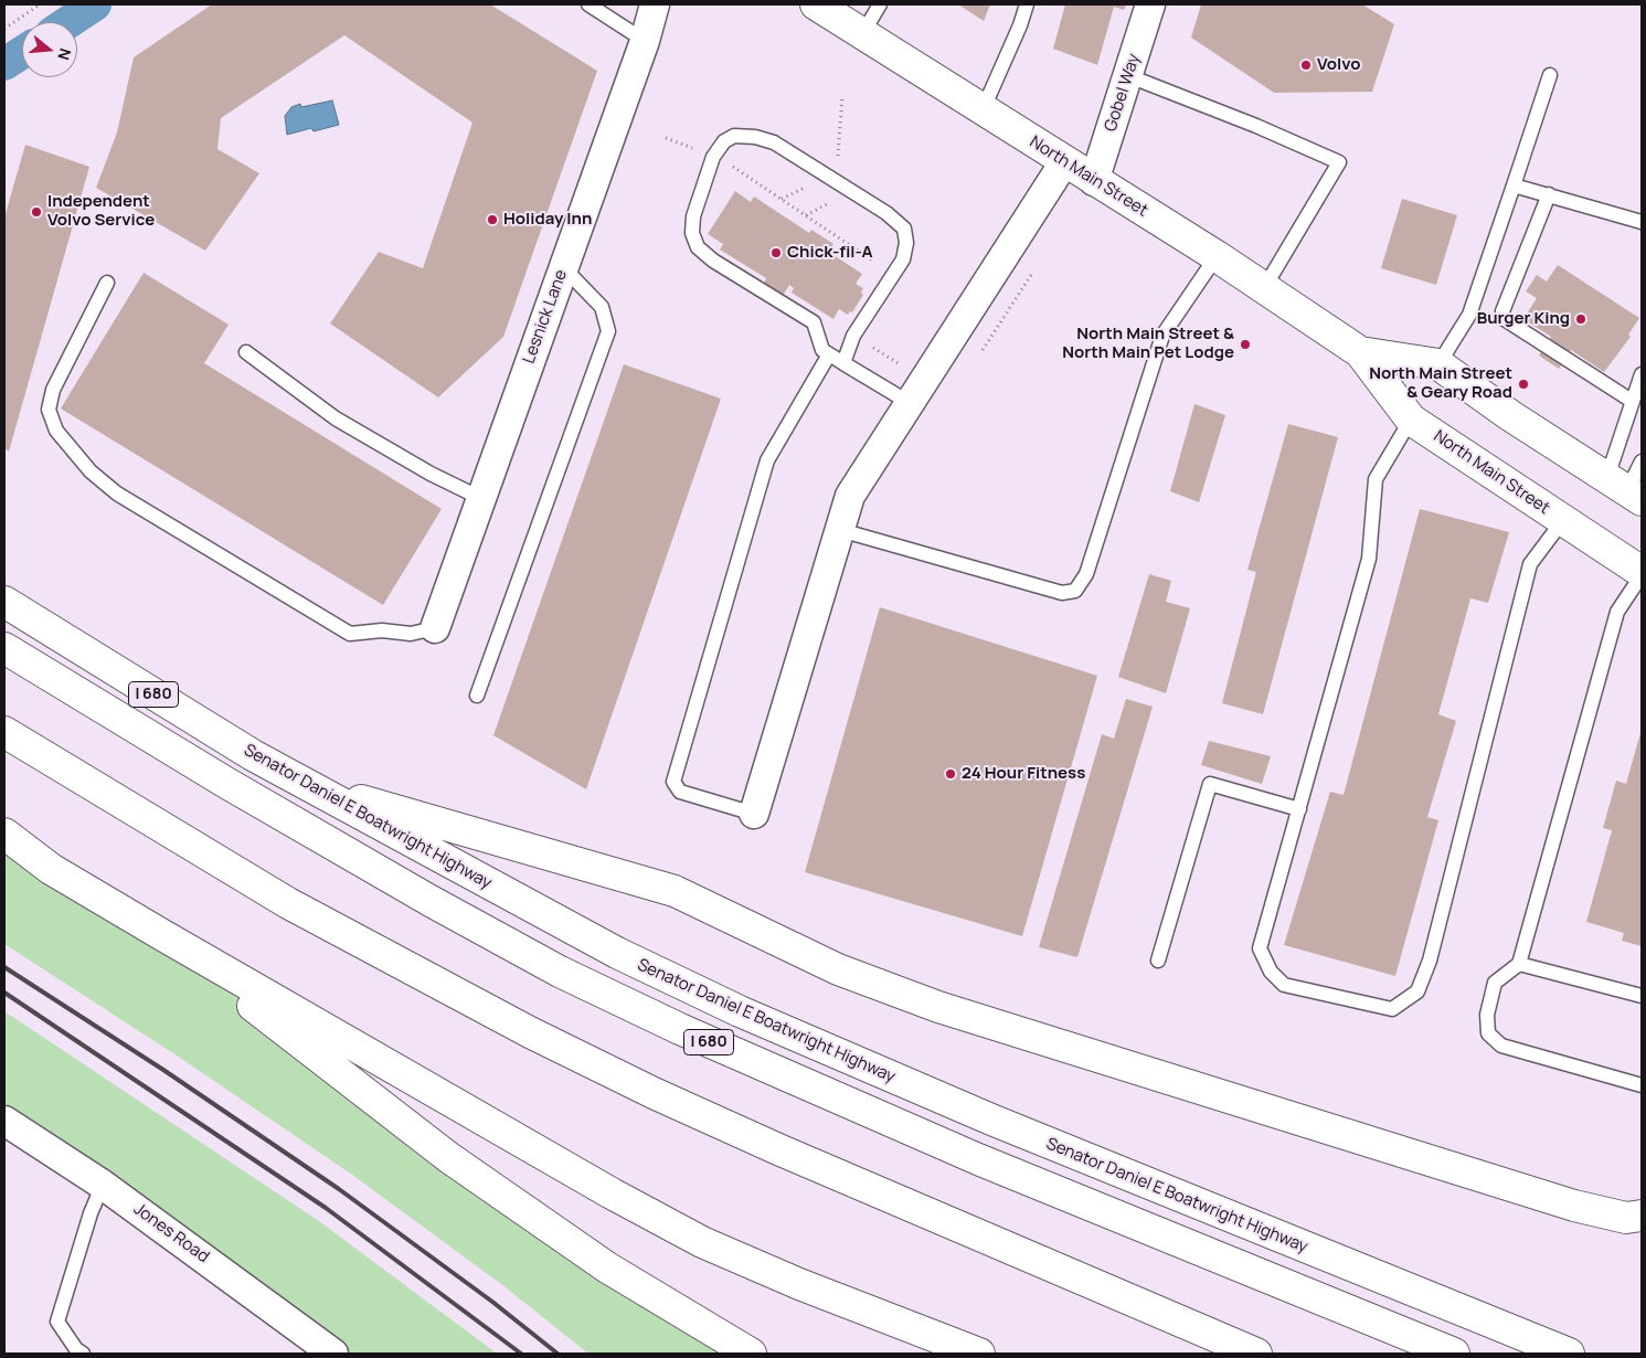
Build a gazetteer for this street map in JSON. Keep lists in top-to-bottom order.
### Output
{
  "streets": {
    "main road": ["North Main Street", "I 680", "Senator Daniel E Boatwright Highway"],
    "street": ["Gobel Way", "Lesnick Lane", "Jones Road"]
  },
  "crossings": [
    ["Gobel Way", "North Main Street"]
  ],
  "places": [
    "Volvo",
    "Independent Volvo Service",
    "Holiday Inn",
    "Chick-fil-A",
    "Burger King",
    "North Main Street & North Main Pet Lodge",
    "North Main Street & Geary Road",
    "24 Hour Fitness"
  ],
  "north": "right"
}
